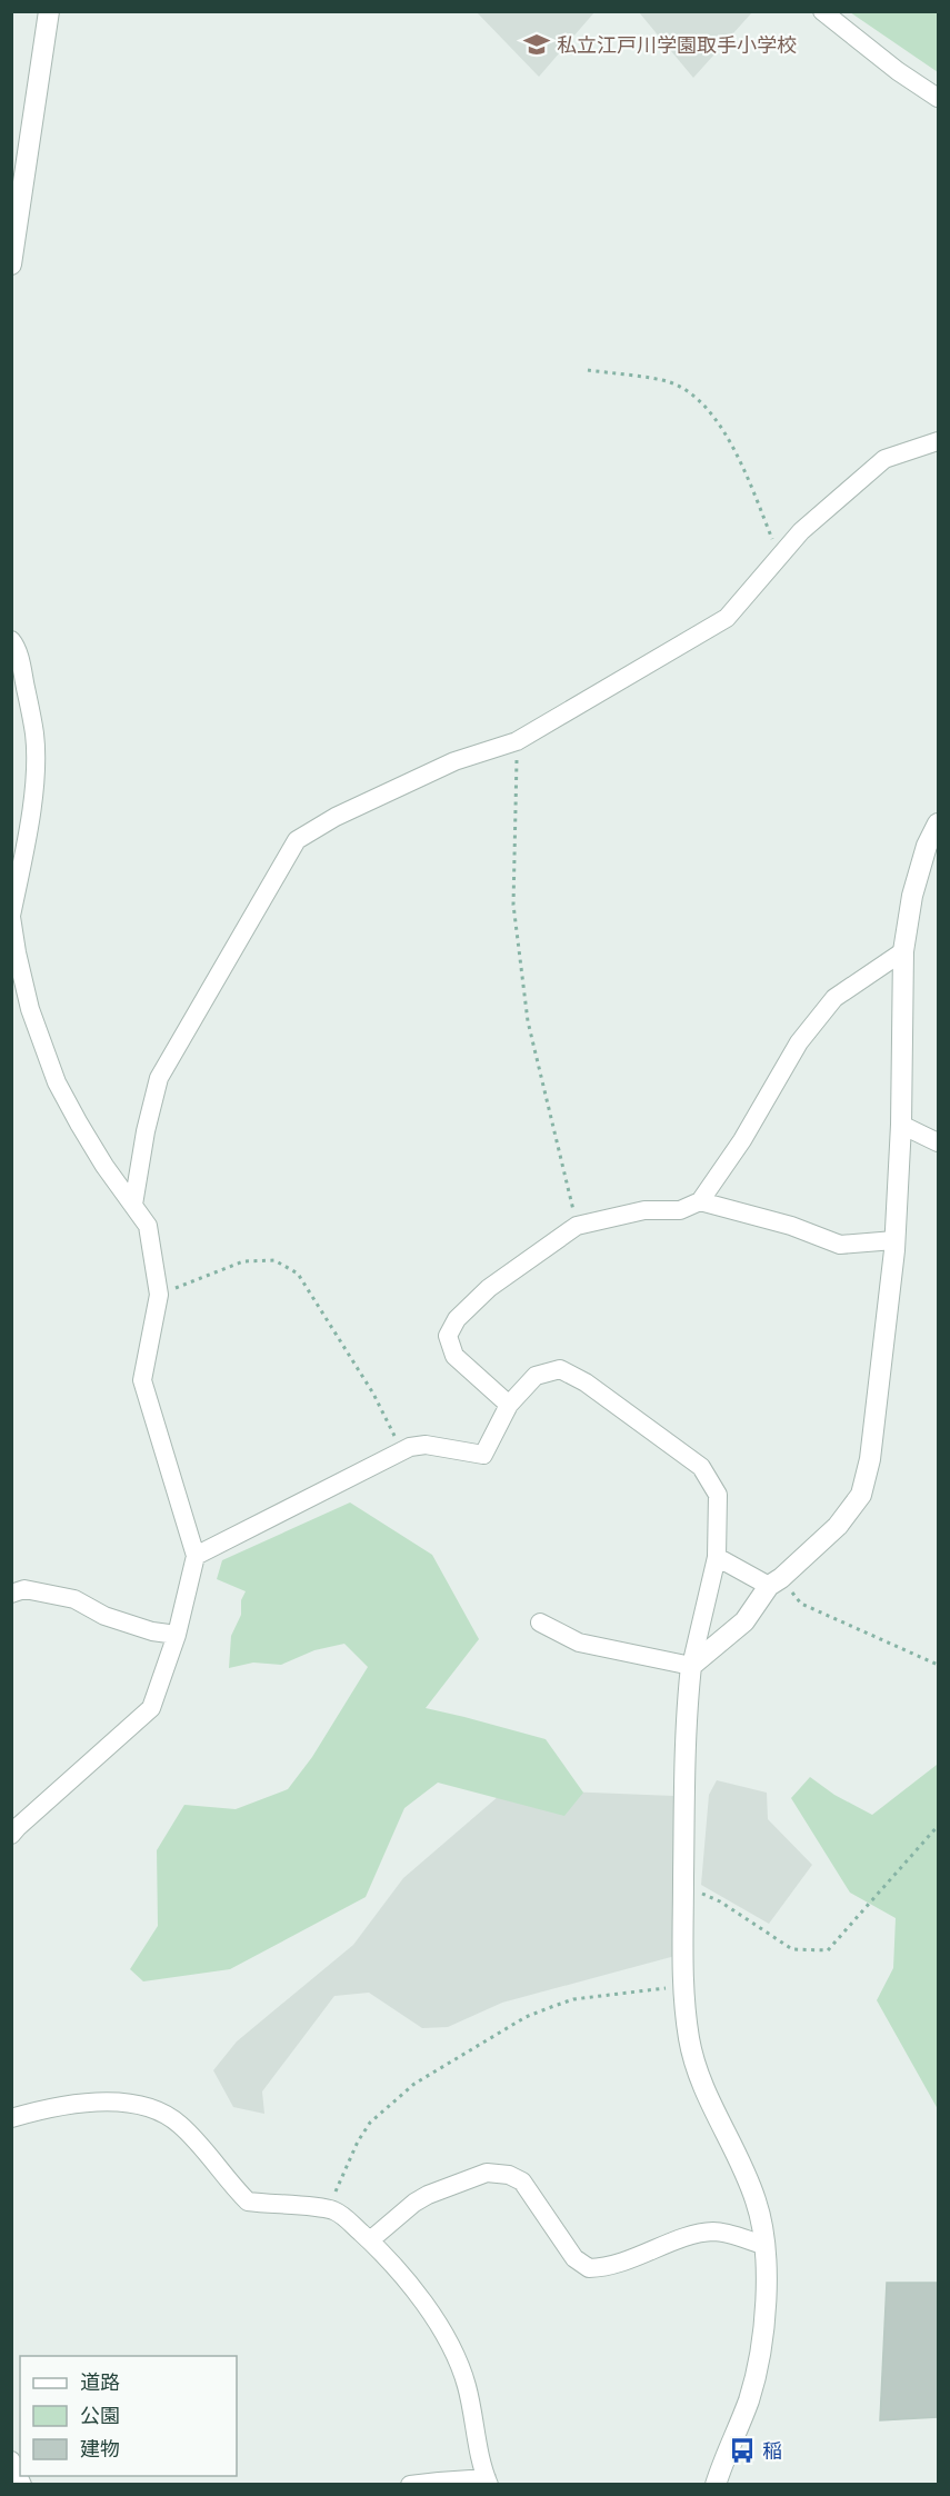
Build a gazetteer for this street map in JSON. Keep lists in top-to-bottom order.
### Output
{
  "places": {
    "school or university": ["私立江戸川学園取手小学校"],
    "bus stop": ["稲"]
  },
  "legend": ["道路", "公園", "建物"]
}
